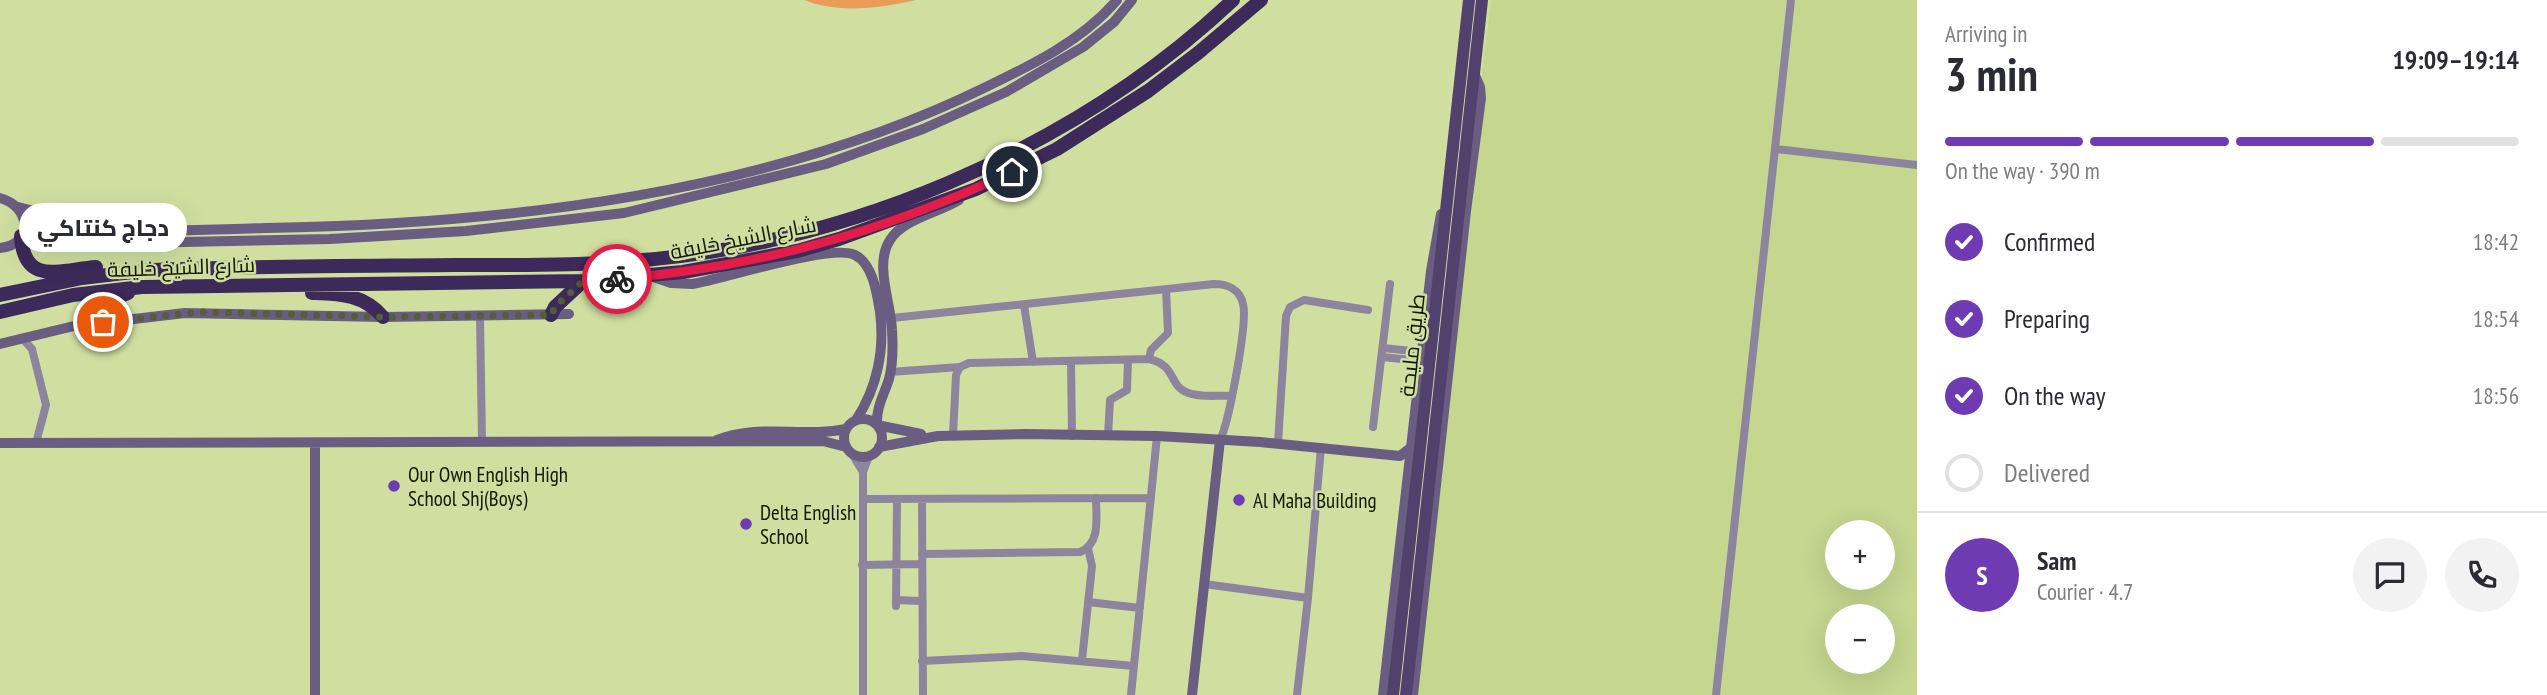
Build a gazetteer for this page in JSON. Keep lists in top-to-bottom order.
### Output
{
  "streets": {
    "highway": ["شارع الشيخ خليفة"],
    "main road": ["طريق مليحة"]
  },
  "places": [
    "دجاج كنتاكي",
    "Our Own English High School Shj(Boys)",
    "Al Maha Building",
    "Delta English School"
  ],
  "page": {
    "heading": ["3 min", "Arriving in", "19:09–19:14"],
    "panel": ["Sam", "Courier · 4.7"],
    "bar": "On the way · 390 m",
    "bubble": "دجاج كنتاكي",
    "list": [
      ["Confirmed", "18:42"],
      ["Preparing", "18:54"],
      ["On the way", "18:56"],
      "Delivered"
    ],
    "map_buttons": ["+", "−"],
    "round": "S"
  }
}
